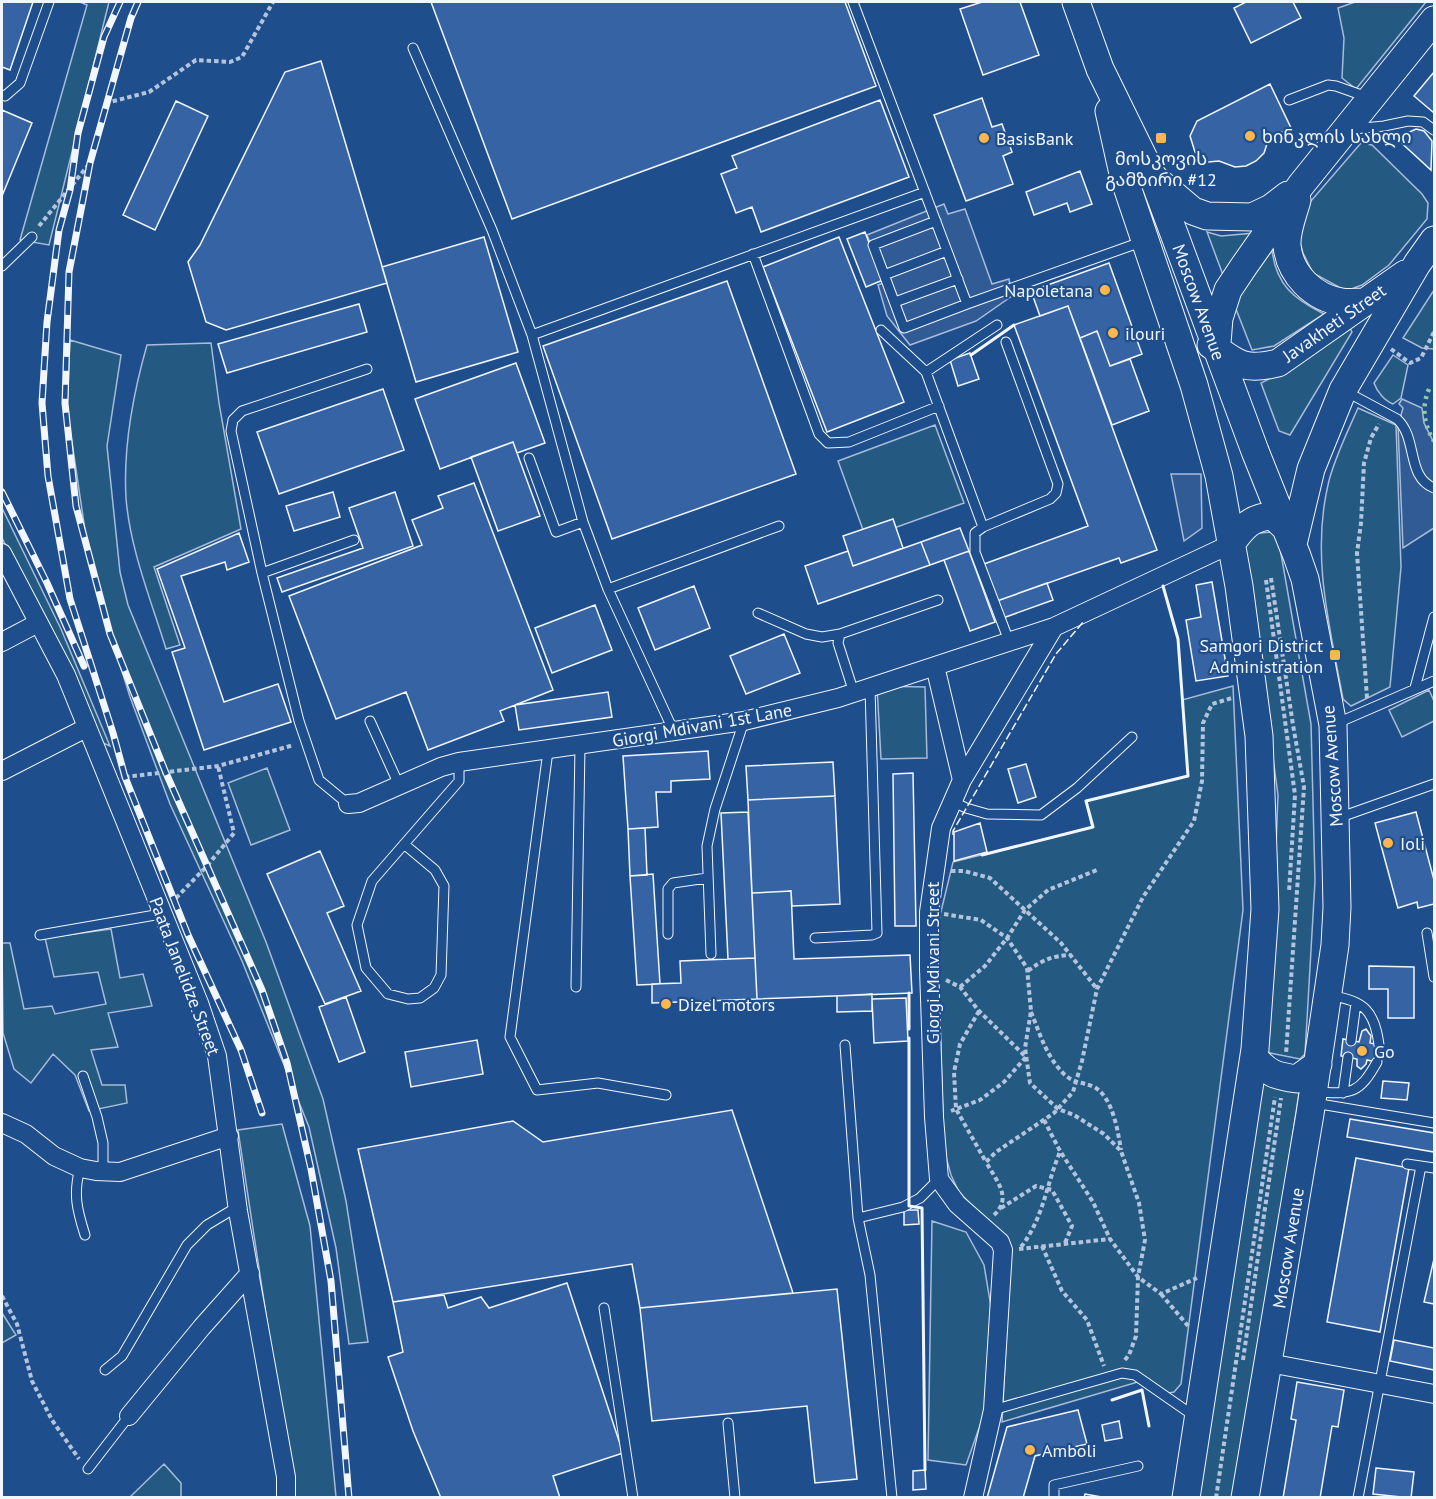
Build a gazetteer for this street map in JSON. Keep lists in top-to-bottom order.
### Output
{
  "streets": {
    "main road": ["Moscow Avenue", "Javakheti Street"],
    "street": ["Giorgi Mdivani 1st Lane", "Giorgi Mdivani Street", "Paata Janelidze Street"]
  },
  "crossings": [
    ["Moscow Avenue", "Javakheti Street"],
    ["Giorgi Mdivani 1st Lane", "Giorgi Mdivani Street"]
  ],
  "places": {
    "other": [
      "ხინკლის სახლი",
      "BasisBank",
      "Napoletana",
      "ilouri",
      "Ioli",
      "Dizel motors",
      "Go",
      "Amboli"
    ],
    "transit": ["მოსკოვის გამზირი #12", "Samgori District Administration"]
  }
}
